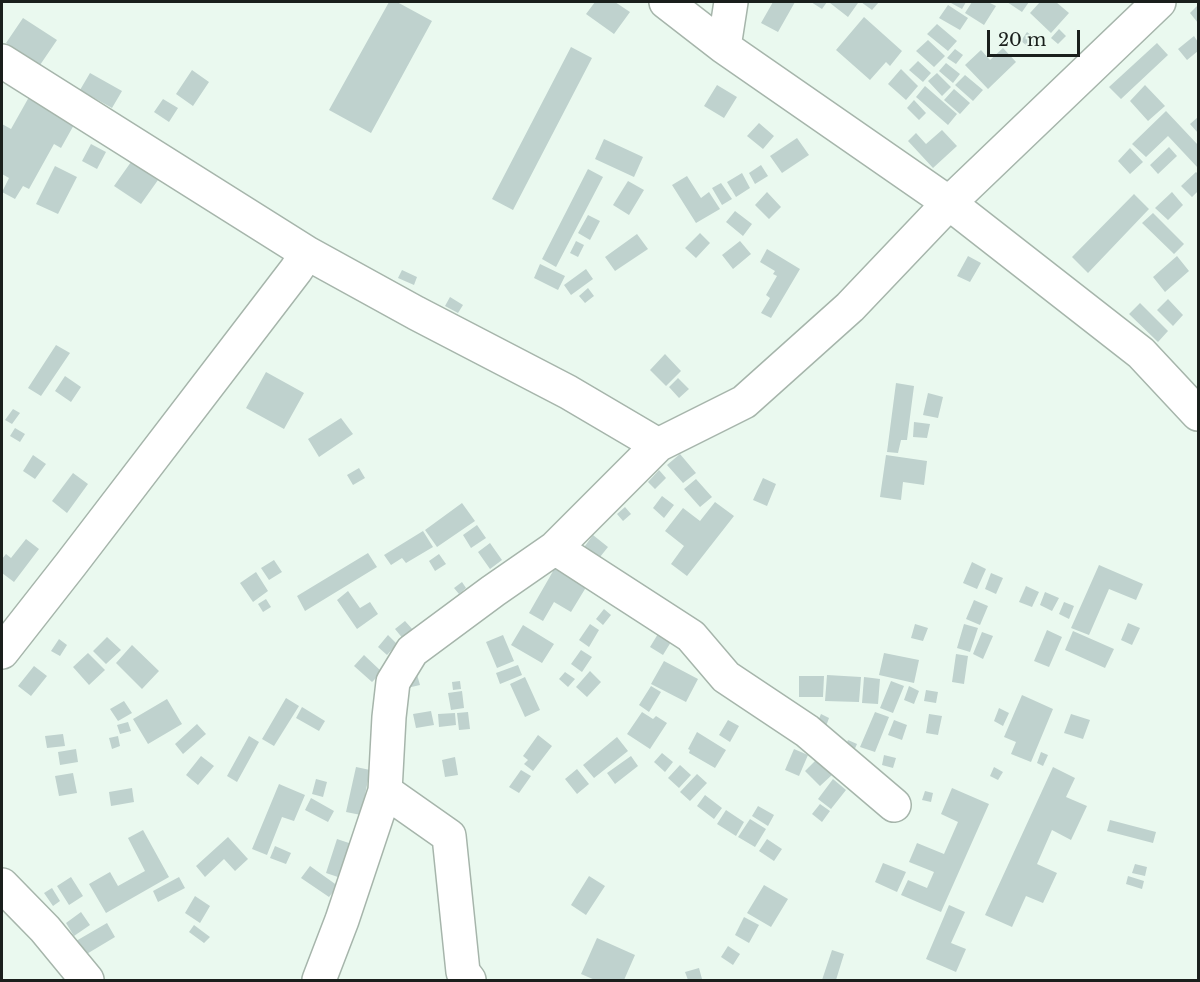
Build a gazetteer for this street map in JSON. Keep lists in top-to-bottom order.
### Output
{
  "scale_bar": "20 m"
}
